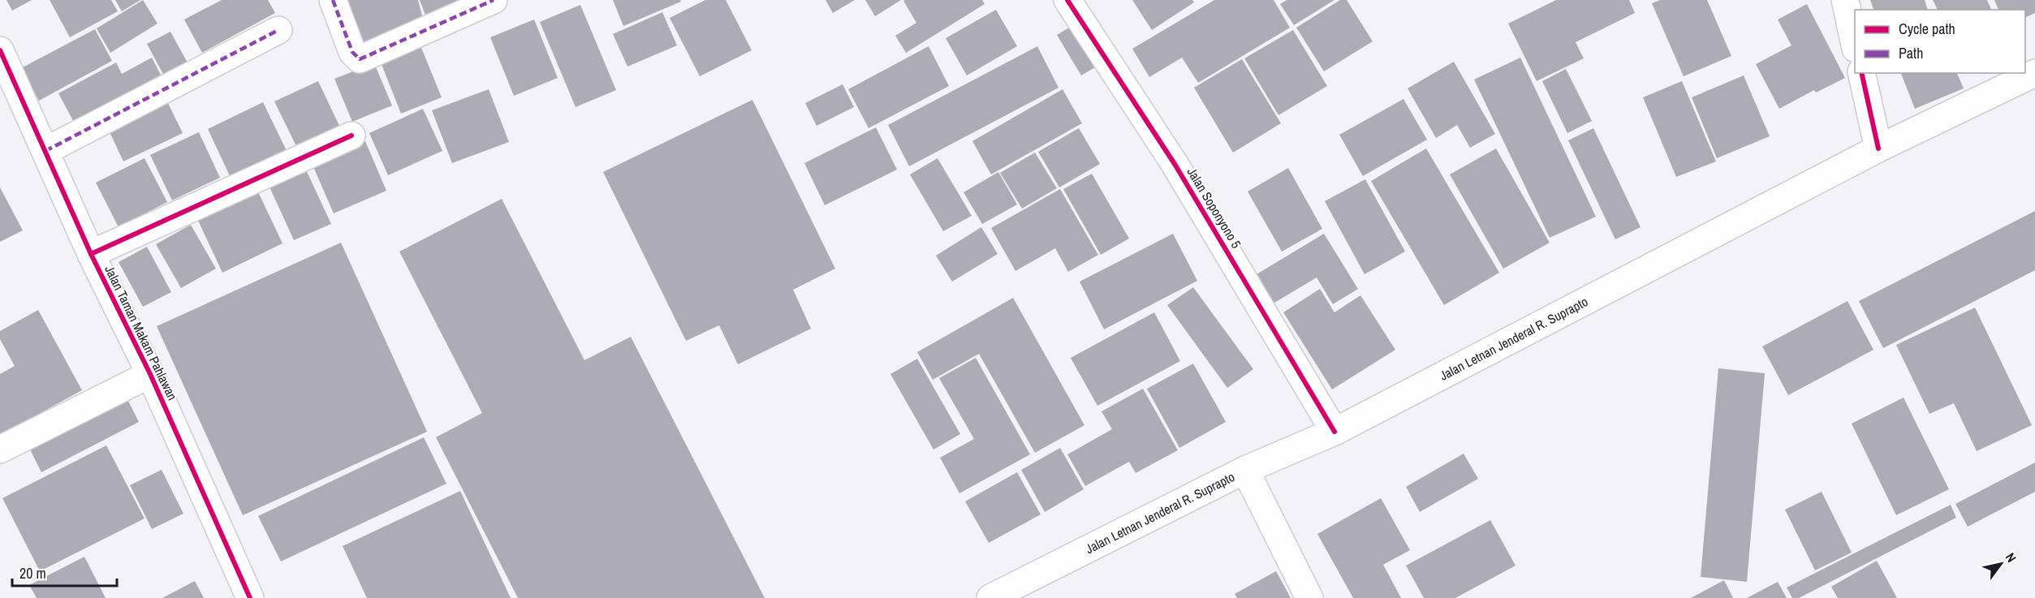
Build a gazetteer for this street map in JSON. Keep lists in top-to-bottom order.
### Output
{
  "streets": {
    "street": ["Jalan Soponyono 5", "Jalan Taman Makam Pahlawan", "Jalan Letnan Jenderal R. Suprapto"]
  },
  "crossings": [
    ["Jalan Soponyono 5", "Jalan Letnan Jenderal R. Suprapto"]
  ],
  "legend": ["Cycle path", "Path"],
  "scale_bar": "20 m",
  "north": "top right"
}
